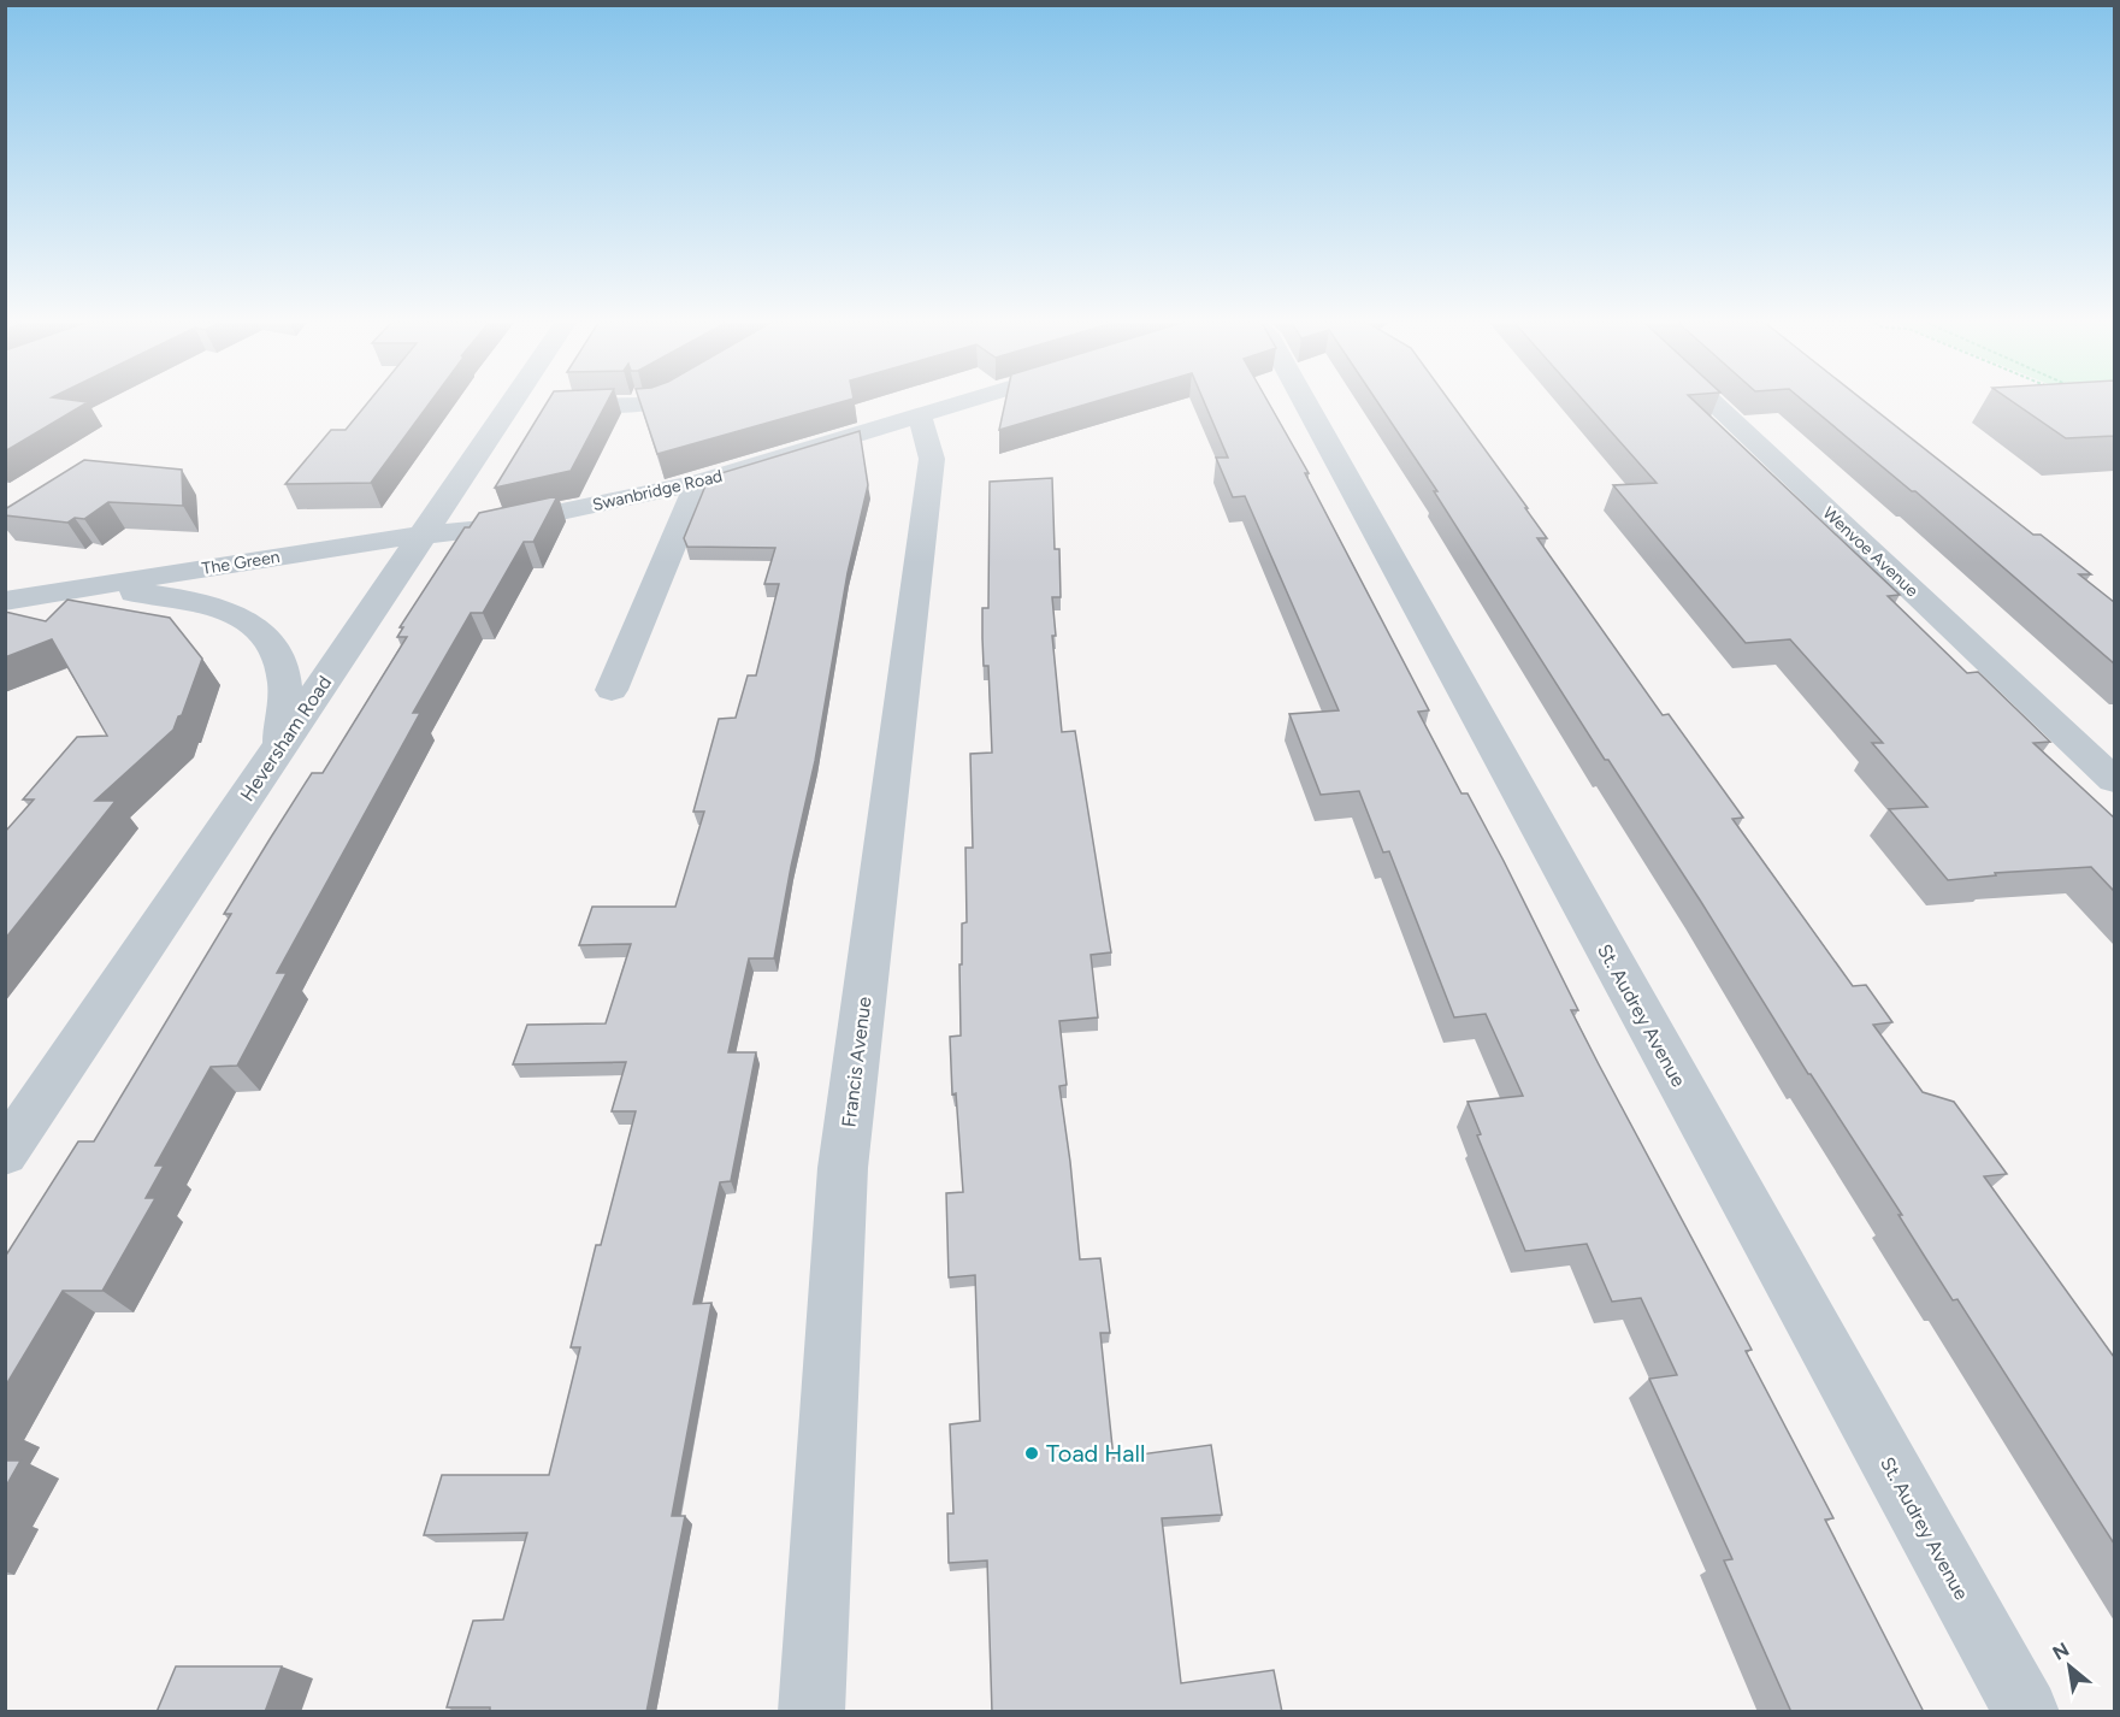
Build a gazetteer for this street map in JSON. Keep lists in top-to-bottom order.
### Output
{
  "streets": {
    "street": [
      "Swanbridge Road",
      "Wenvoe Avenue",
      "The Green",
      "Heversham Road",
      "St. Audrey Avenue",
      "Francis Avenue"
    ]
  },
  "crossings": [
    ["Swanbridge Road", "The Green"],
    ["Swanbridge Road", "Heversham Road"],
    ["Swanbridge Road", "Francis Avenue"],
    ["The Green", "Heversham Road"]
  ],
  "places": ["Toad Hall"],
  "north": "top left"
}
